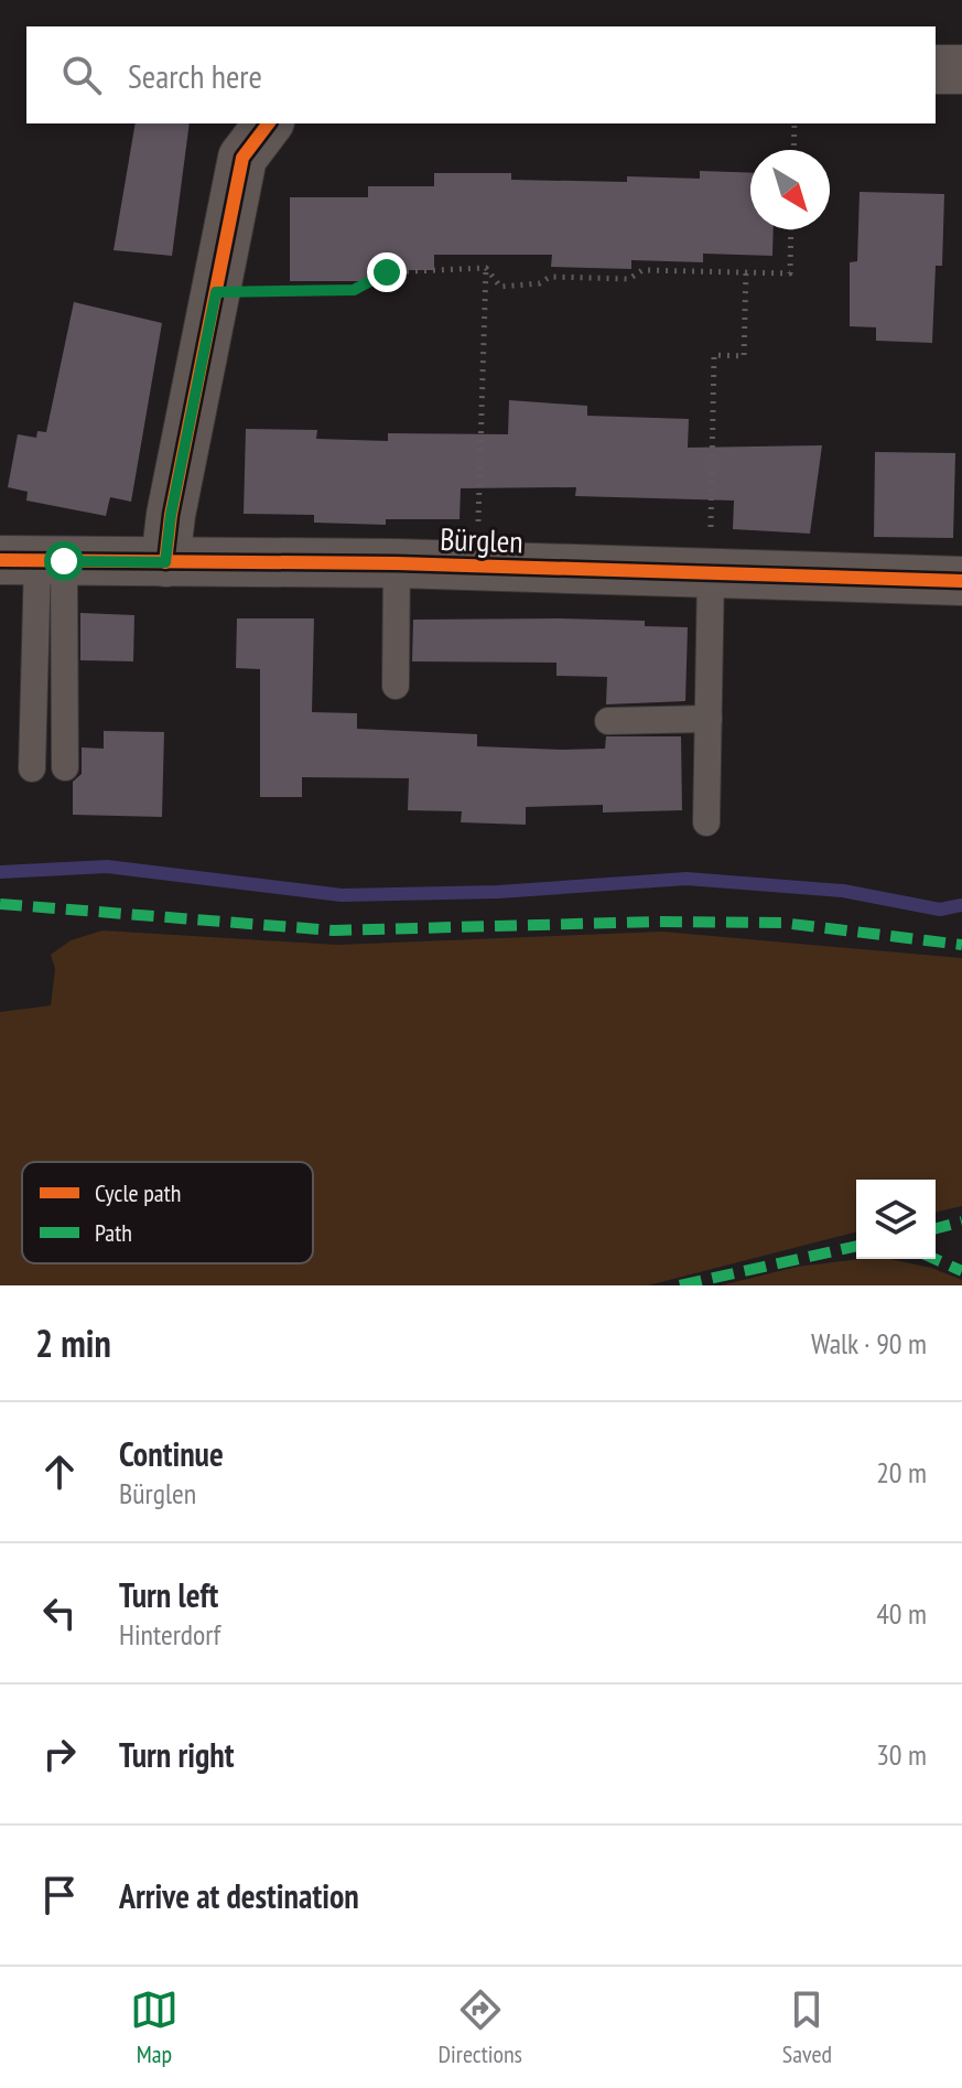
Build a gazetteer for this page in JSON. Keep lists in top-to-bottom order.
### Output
{
  "streets": {
    "street": ["Bürglen"]
  },
  "legend": ["Cycle path", "Path"],
  "north": "bottom right",
  "page": {
    "search": "Search here",
    "heading": ["2 min", "Walk · 90 m"],
    "list": [
      ["Continue", "Bürglen", "20 m"],
      ["Turn left", "Hinterdorf", "40 m"],
      ["Turn right", "30 m"],
      "Arrive at destination"
    ],
    "nav": ["Map", "Directions", "Saved"]
  }
}
